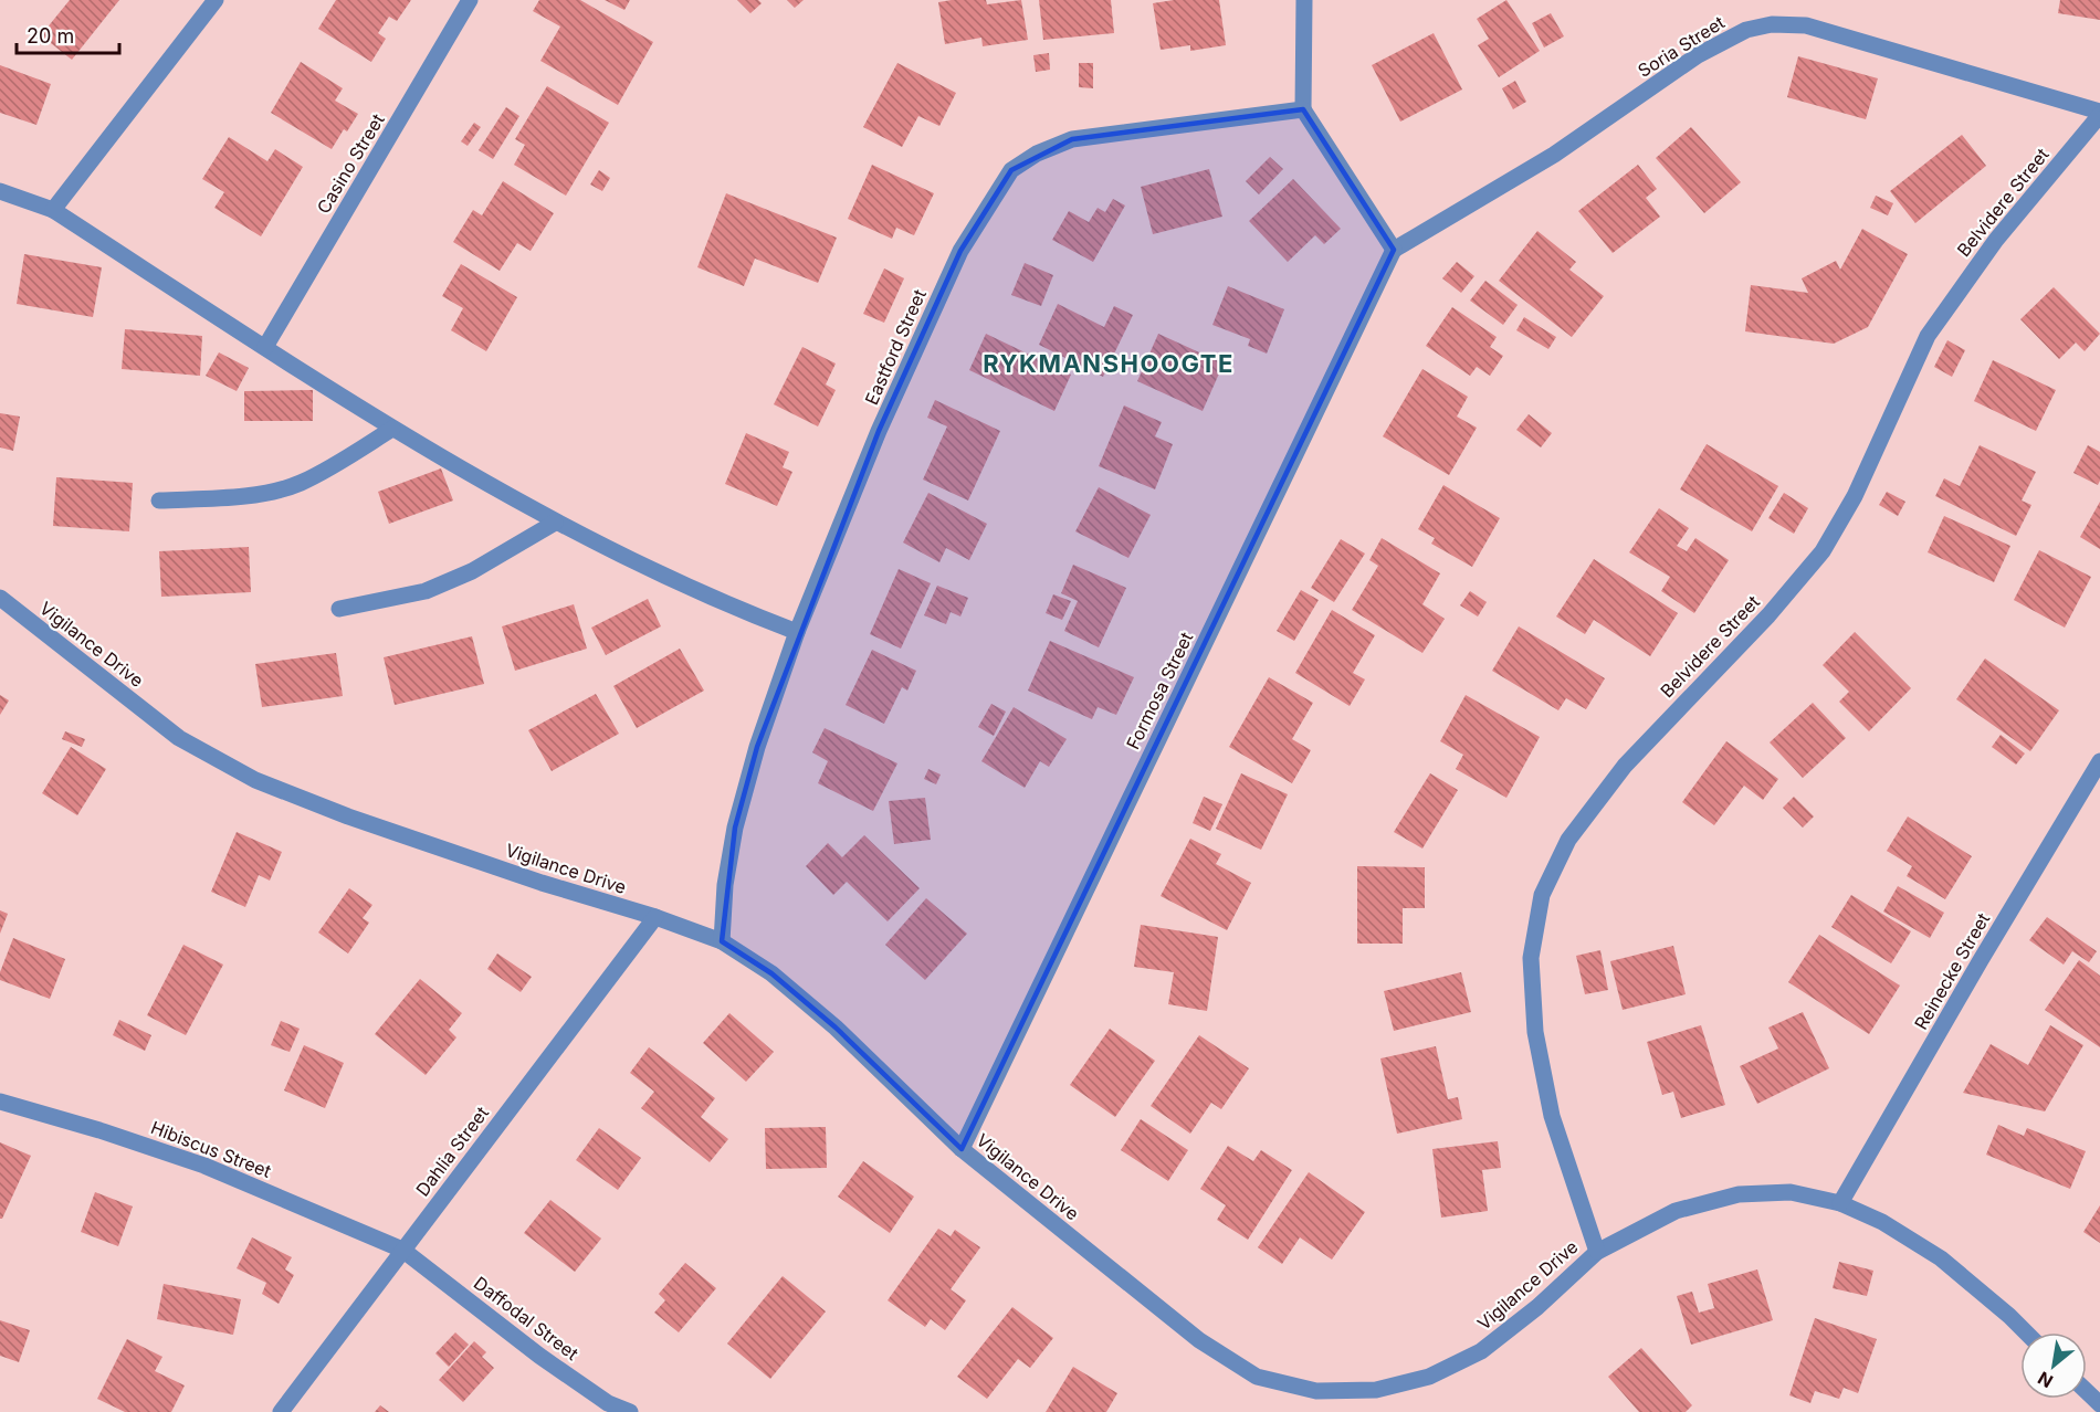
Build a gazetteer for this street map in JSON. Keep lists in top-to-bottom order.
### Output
{
  "streets": {
    "street": [
      "Soria Street",
      "Casino Street",
      "Belvidere Street",
      "Eastford Street",
      "Vigilance Drive",
      "Formosa Street",
      "Reinecke Street",
      "Hibiscus Street",
      "Dahlia Street",
      "Daffodal Street"
    ]
  },
  "crossings": [
    ["Soria Street", "Belvidere Street"],
    ["Soria Street", "Formosa Street"],
    ["Belvidere Street", "Vigilance Drive"],
    ["Eastford Street", "Vigilance Drive"],
    ["Vigilance Drive", "Formosa Street"],
    ["Vigilance Drive", "Reinecke Street"],
    ["Vigilance Drive", "Dahlia Street"],
    ["Hibiscus Street", "Dahlia Street"],
    ["Hibiscus Street", "Daffodal Street"],
    ["Dahlia Street", "Daffodal Street"]
  ],
  "districts": ["RYKMANSHOOGTE"],
  "scale_bar": "20 m",
  "north": "bottom left"
}
